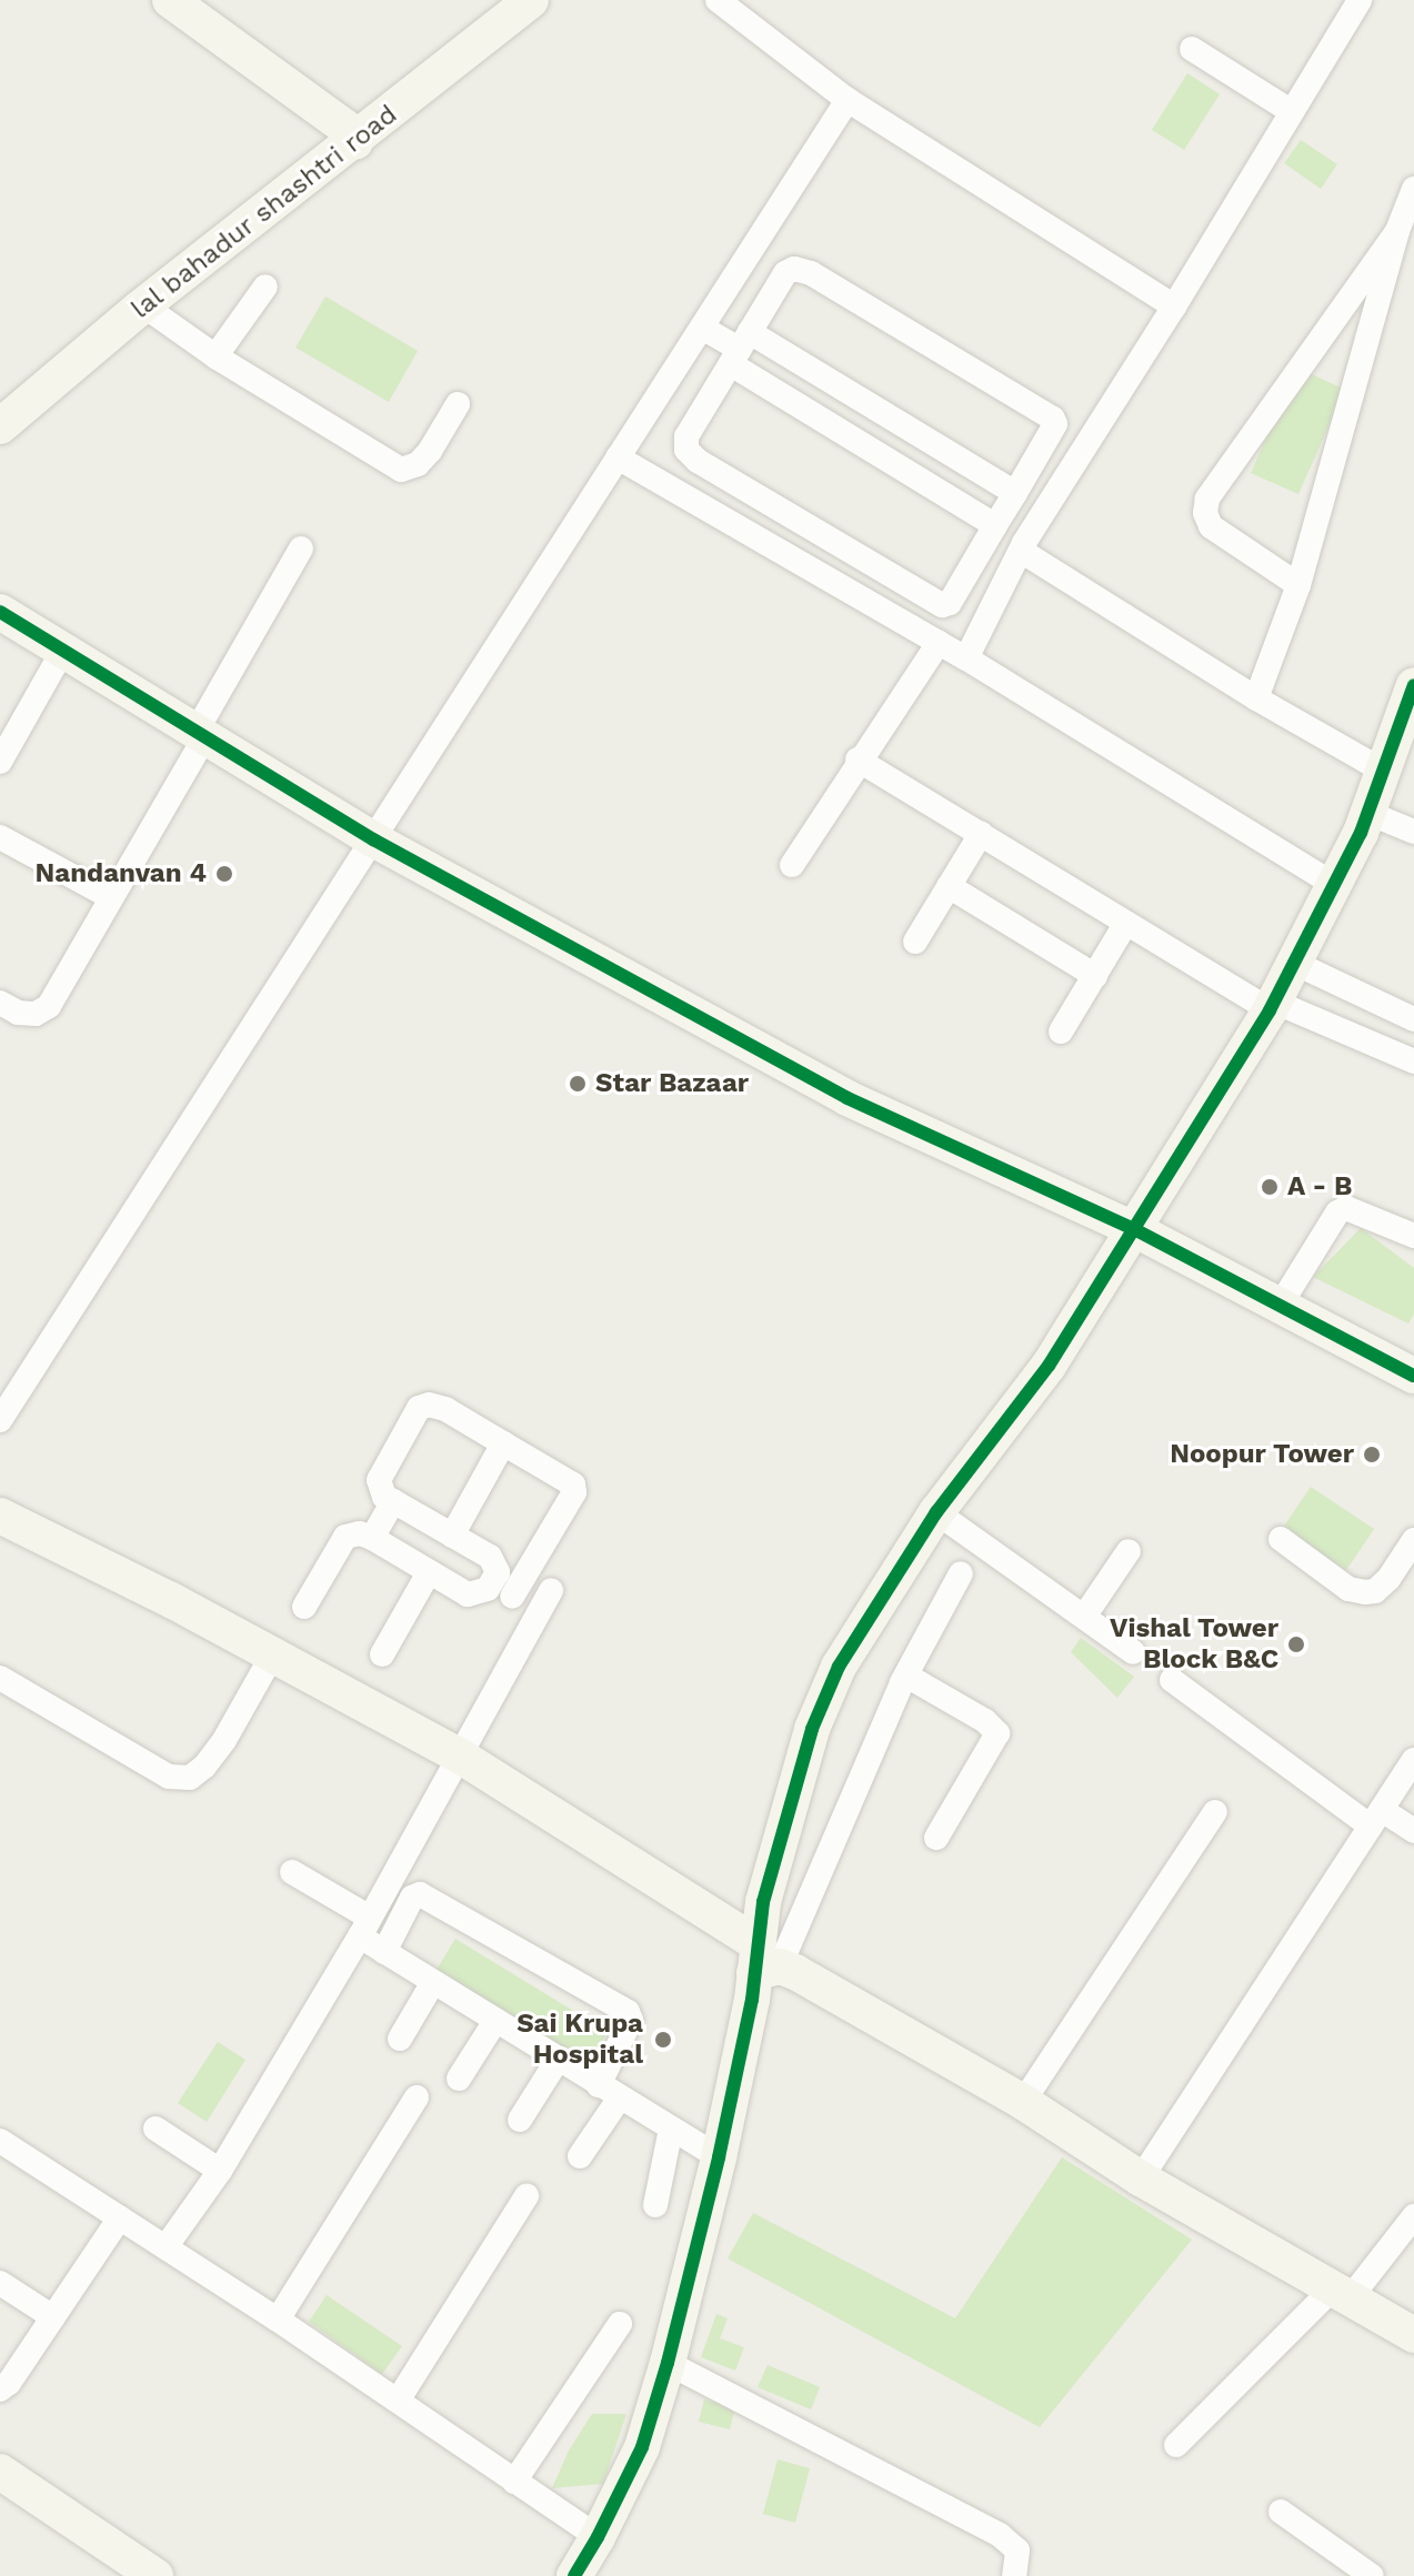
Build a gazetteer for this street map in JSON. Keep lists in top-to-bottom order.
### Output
{
  "streets": {
    "street": ["lal bahadur shashtri road"]
  },
  "places": [
    "Nandanvan 4",
    "Star Bazaar",
    "A - B",
    "Noopur Tower",
    "Vishal Tower Block B&C",
    "Sai Krupa Hospital"
  ]
}
